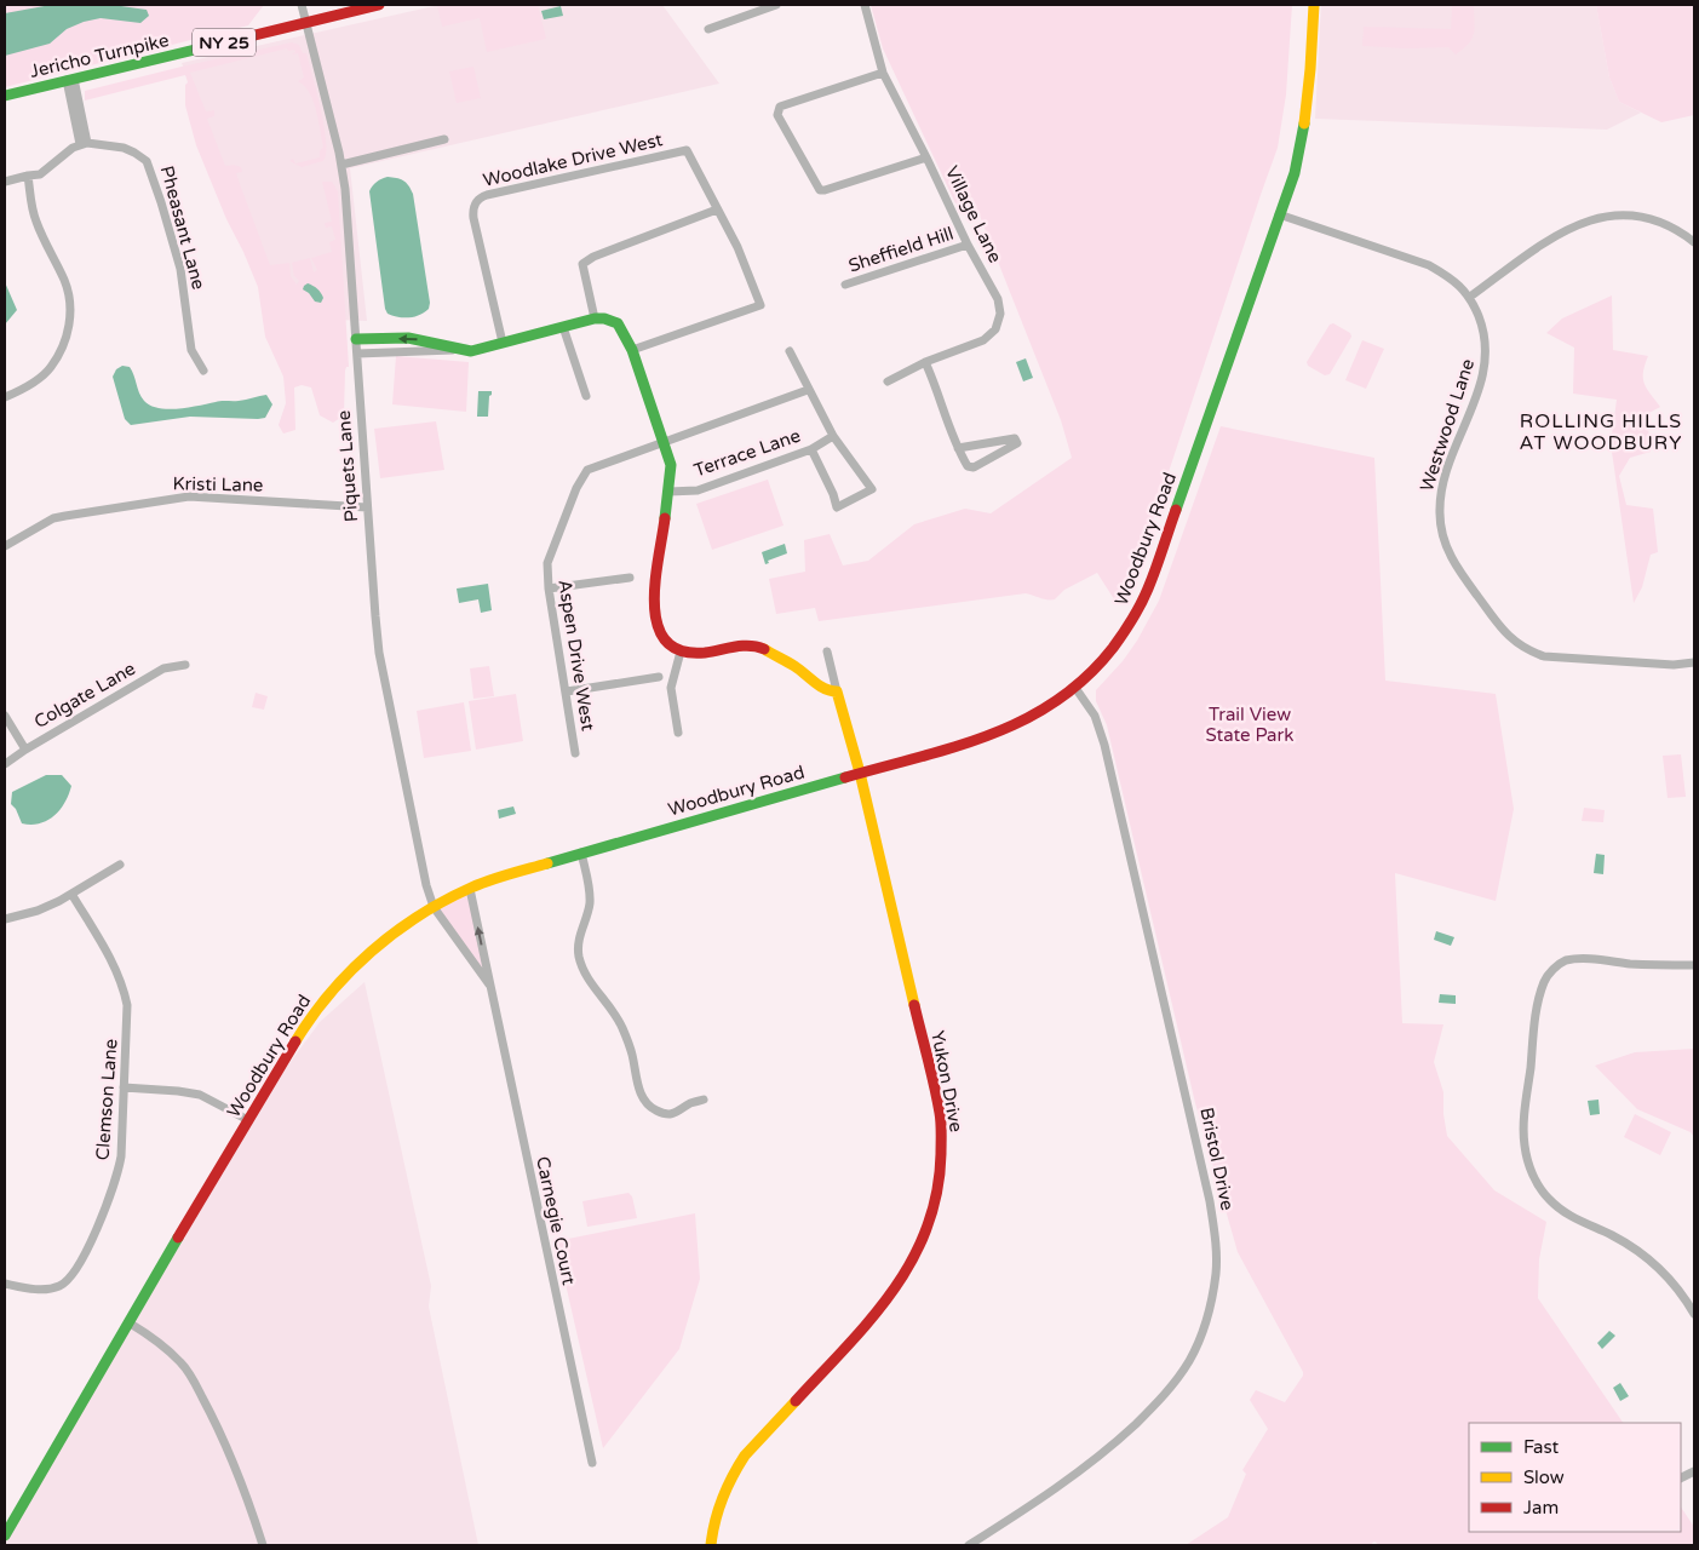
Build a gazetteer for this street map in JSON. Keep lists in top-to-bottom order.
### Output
{
  "streets": {
    "main road": [
      "NY 25",
      "Jericho Turnpike",
      "Woodbury Road",
      "Yukon Drive"
    ],
    "street": [
      "Woodlake Drive West",
      "Village Lane",
      "Pheasant Lane",
      "Sheffield Hill",
      "Westwood Lane",
      "Terrace Lane",
      "Piquets Lane",
      "Kristi Lane",
      "Aspen Drive West",
      "Colgate Lane",
      "Clemson Lane",
      "Bristol Drive",
      "Carnegie Court"
    ]
  },
  "crossings": [
    ["Jericho Turnpike", "Piquets Lane"],
    ["Village Lane", "Sheffield Hill"],
    ["Westwood Lane", "Woodbury Road"],
    ["Piquets Lane", "Kristi Lane"],
    ["Piquets Lane", "Woodbury Road"],
    ["Piquets Lane", "Carnegie Court"],
    ["Woodbury Road", "Yukon Drive"],
    ["Woodbury Road", "Bristol Drive"],
    ["Woodbury Road", "Carnegie Court"]
  ],
  "districts": ["ROLLING HILLS AT WOODBURY"],
  "parks": ["Trail View State Park"],
  "legend": ["Fast", "Slow", "Jam"]
}
